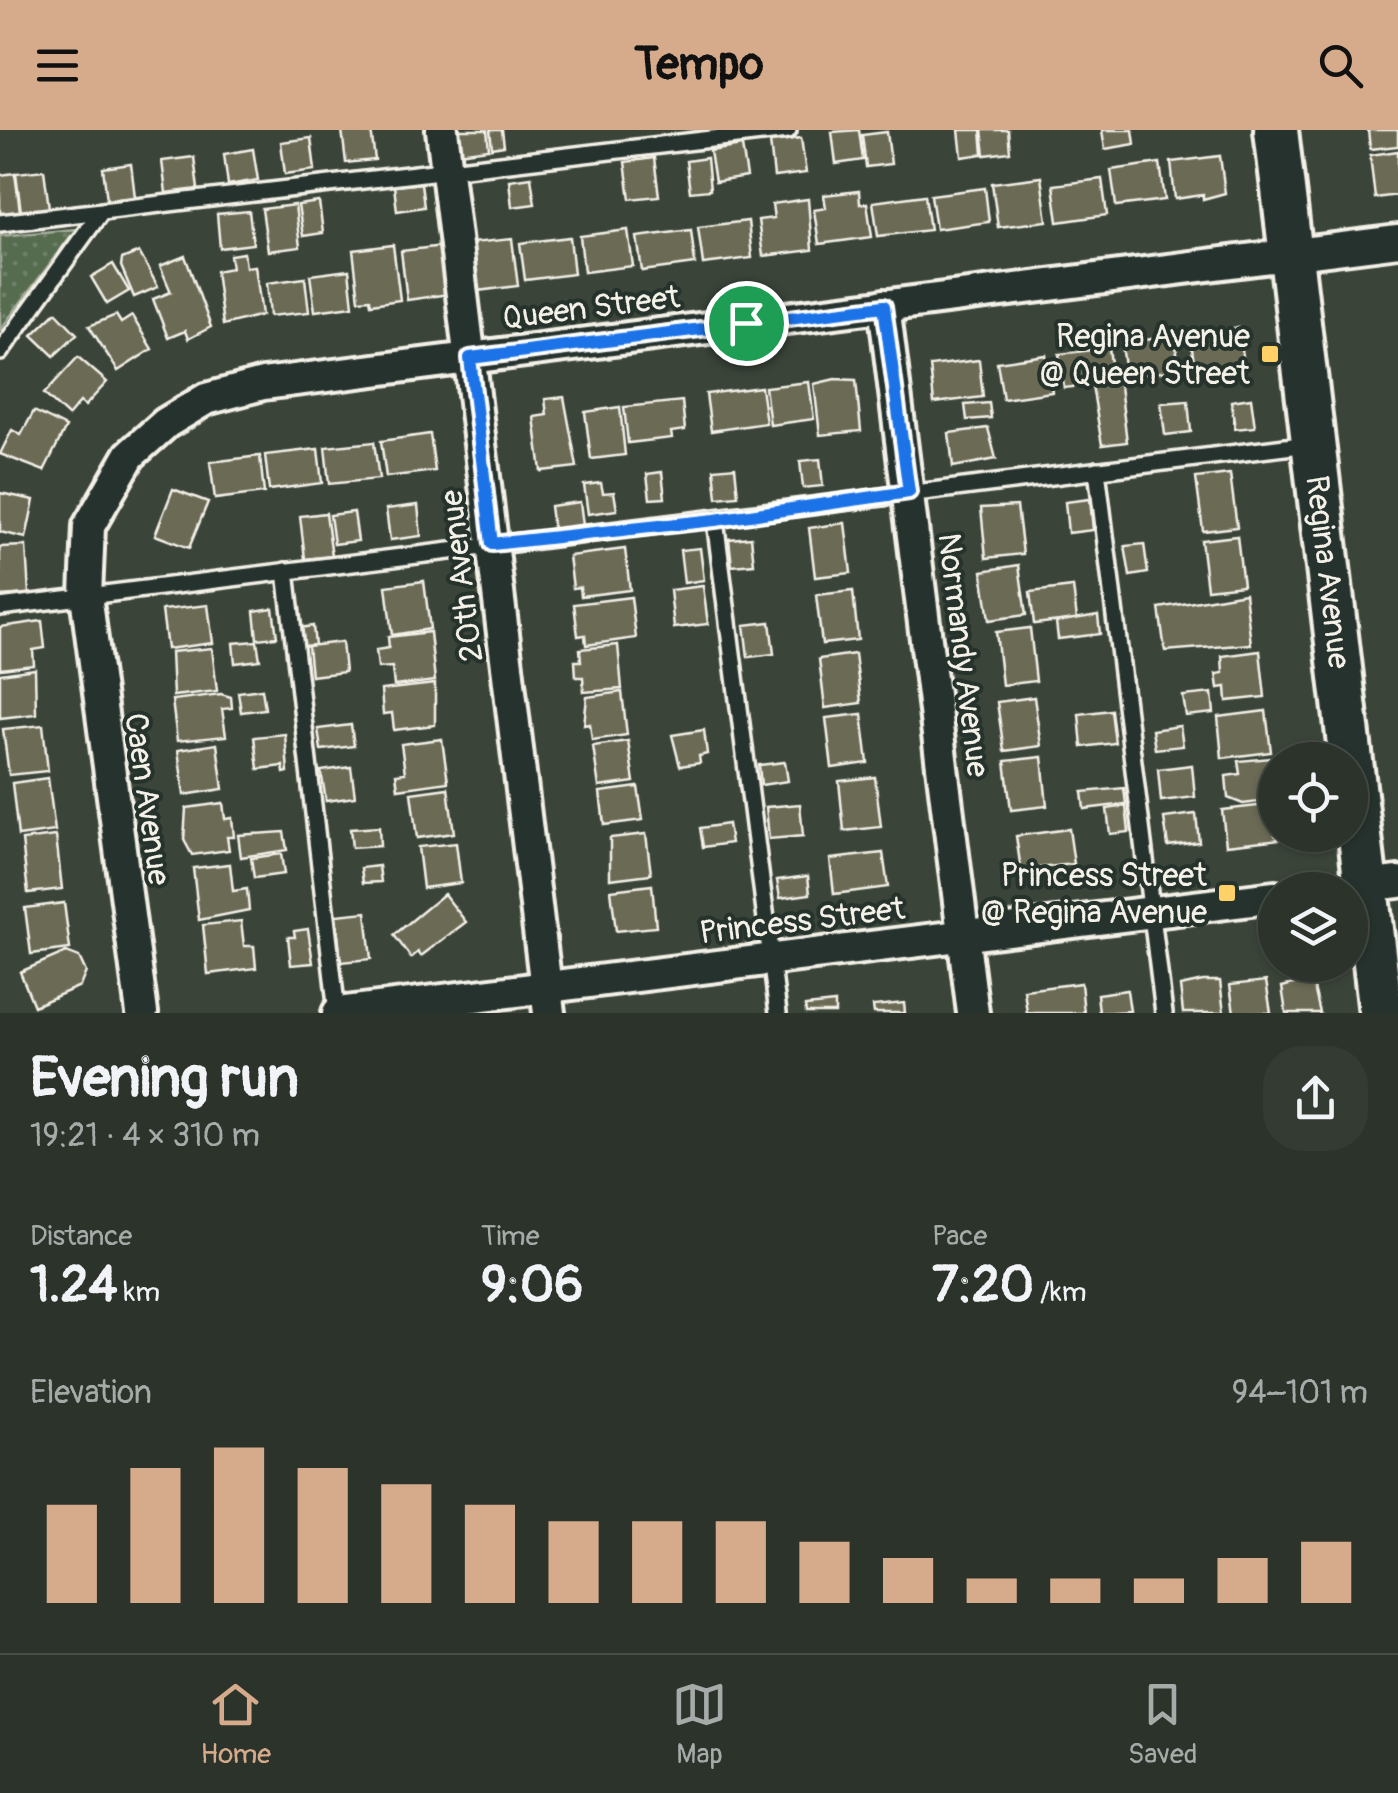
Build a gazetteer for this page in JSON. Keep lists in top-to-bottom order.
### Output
{
  "streets": {
    "street": [
      "Queen Street",
      "Regina Avenue",
      "20th Avenue",
      "Normandy Avenue",
      "Caen Avenue",
      "Princess Street"
    ]
  },
  "crossings": [
    ["Queen Street", "Regina Avenue"],
    ["Queen Street", "20th Avenue"],
    ["Queen Street", "Normandy Avenue"],
    ["Queen Street", "Caen Avenue"],
    ["20th Avenue", "Princess Street"],
    ["Normandy Avenue", "Princess Street"]
  ],
  "places": {
    "transit": ["Regina Avenue @ Queen Street", "Princess Street @ Regina Avenue"]
  },
  "page": {
    "header": "Tempo",
    "heading": ["Evening run", "19:21 · 4 × 310 m"],
    "stats": [
      ["Distance", "1.24 km"],
      ["Time", "9:06"],
      ["Pace", "7:20 /km"]
    ],
    "chart": ["Elevation", "94–101 m"],
    "tabs": ["Home", "Map", "Saved"]
  }
}
